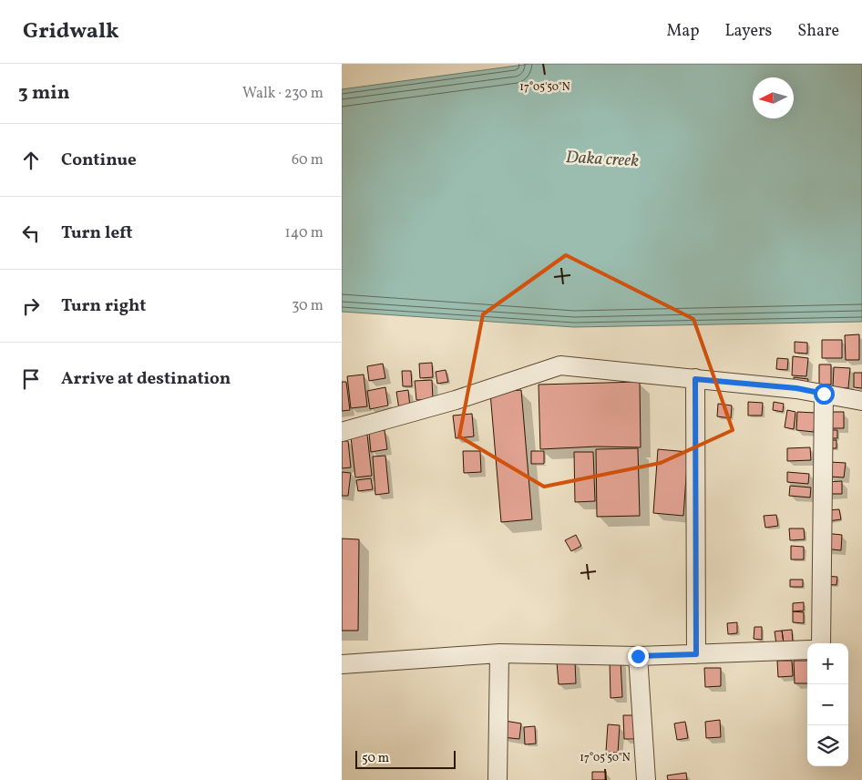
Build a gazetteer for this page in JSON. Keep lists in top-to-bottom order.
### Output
{
  "water": ["Daka creek"],
  "scale_bar": "50 m",
  "north": "left",
  "page": {
    "header": "Gridwalk",
    "nav": ["Map", "Layers", "Share"],
    "heading": ["3 min", "Walk · 230 m"],
    "list": [
      ["Continue", "60 m"],
      ["Turn left", "140 m"],
      ["Turn right", "30 m"],
      "Arrive at destination"
    ],
    "map_buttons": ["+", "−"],
    "scale": "50 m"
  },
  "coordinates": ["17°05'50\"N"]
}
